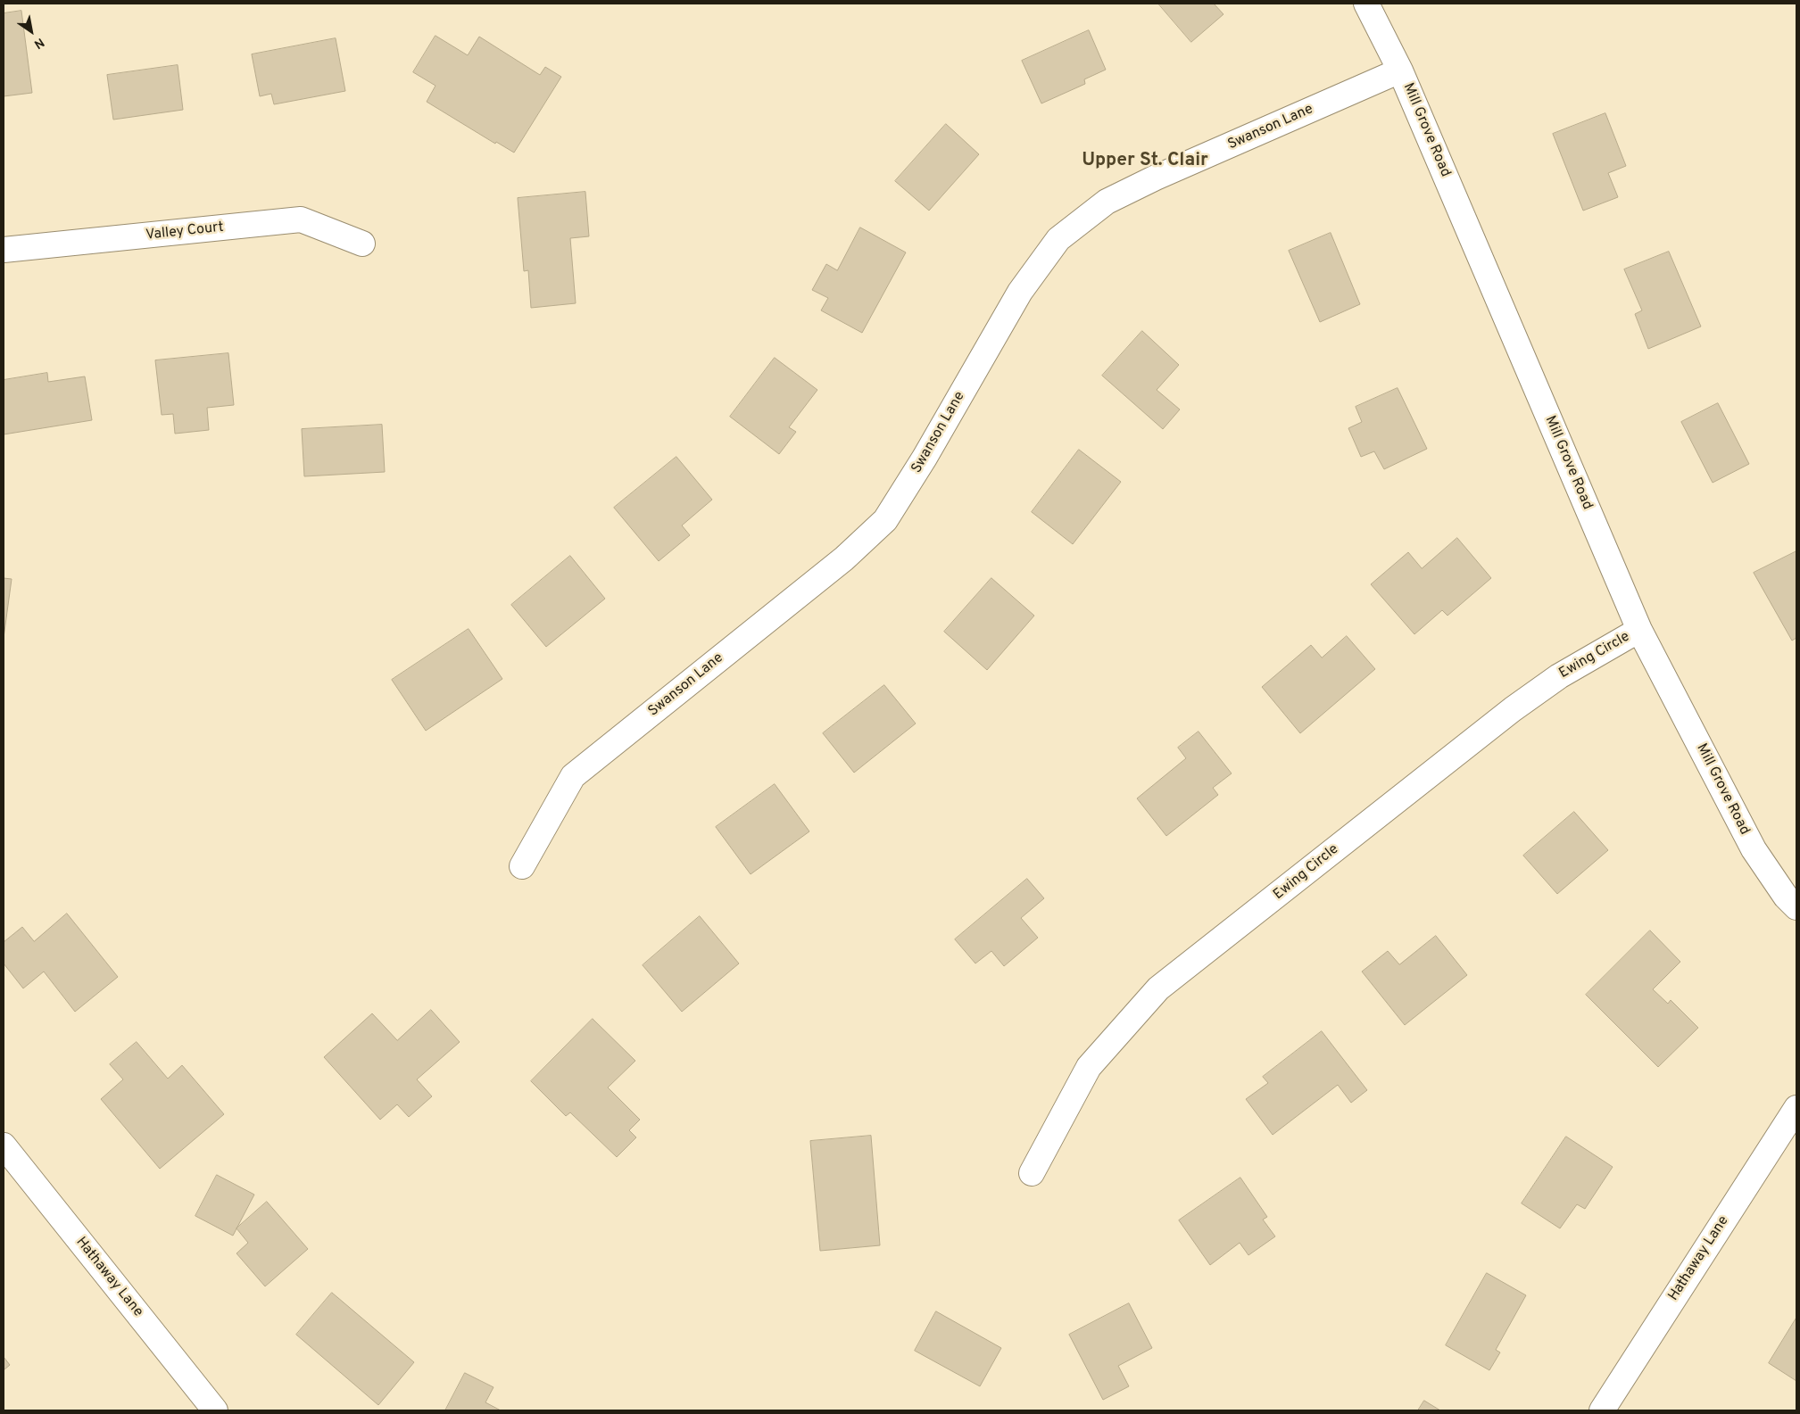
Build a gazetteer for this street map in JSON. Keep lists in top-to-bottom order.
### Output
{
  "streets": {
    "street": [
      "Swanson Lane",
      "Mill Grove Road",
      "Valley Court",
      "Ewing Circle",
      "Hathaway Lane"
    ]
  },
  "crossings": [
    ["Swanson Lane", "Mill Grove Road"],
    ["Mill Grove Road", "Ewing Circle"]
  ],
  "districts": ["Upper St. Clair"],
  "north": "bottom right"
}
